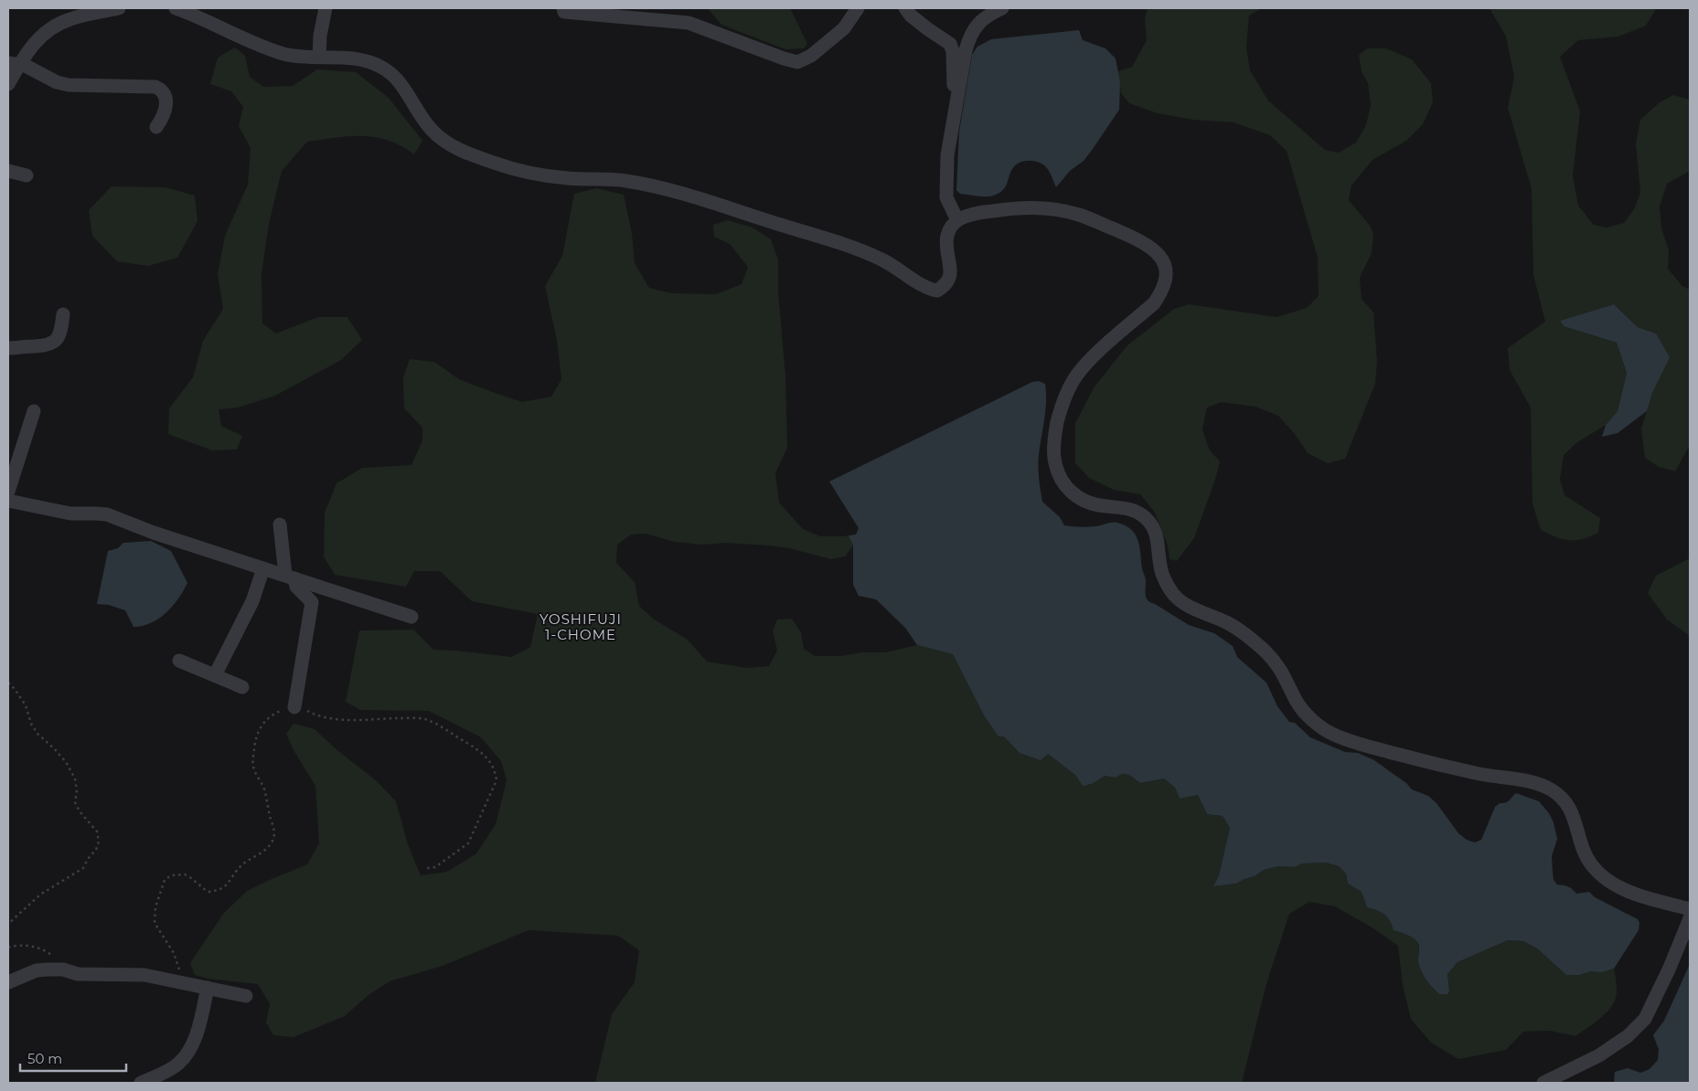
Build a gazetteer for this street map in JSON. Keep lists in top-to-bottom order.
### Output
{
  "districts": ["YOSHIFUJI 1-CHOME"],
  "scale_bar": "50 m"
}
